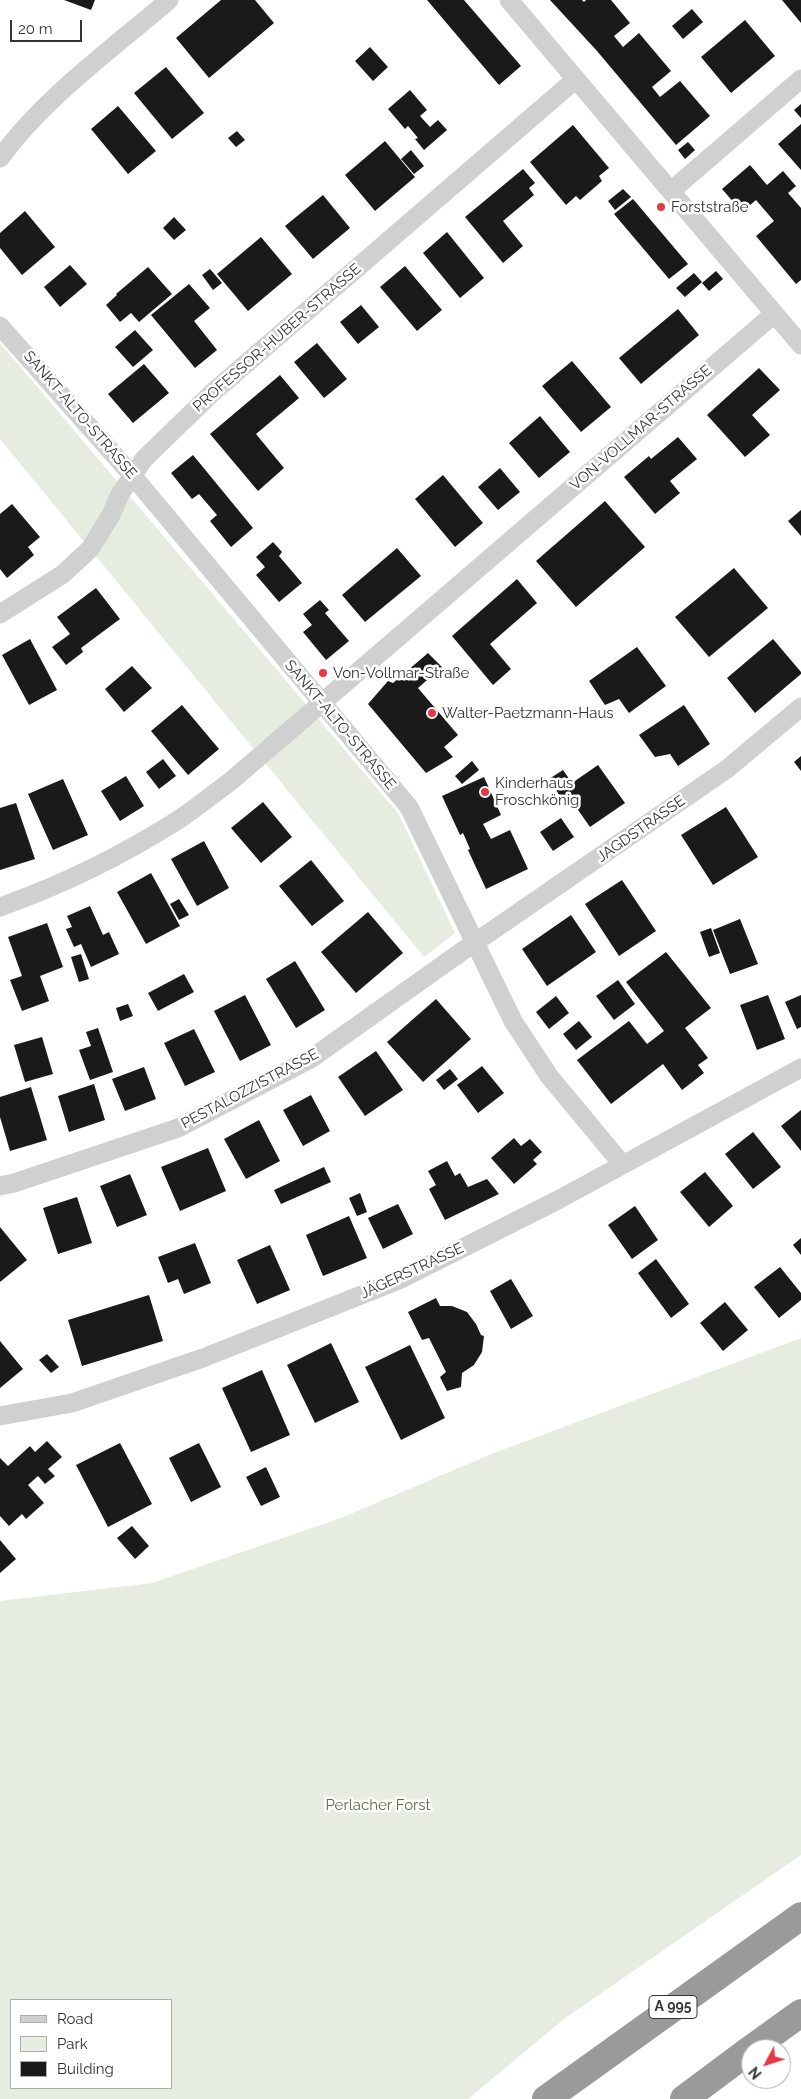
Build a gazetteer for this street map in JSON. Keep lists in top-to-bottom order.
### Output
{
  "streets": {
    "highway": ["A 995"],
    "street": [
      "PROFESSOR-HUBER-STRASSE",
      "SANKT-ALTO-STRASSE",
      "VON-VOLLMAR-STRASSE",
      "JAGDSTRASSE",
      "PESTALOZZISTRASSE",
      "JÄGERSTRASSE"
    ]
  },
  "crossings": [
    ["PROFESSOR-HUBER-STRASSE", "SANKT-ALTO-STRASSE"],
    ["SANKT-ALTO-STRASSE", "VON-VOLLMAR-STRASSE"],
    ["SANKT-ALTO-STRASSE", "JAGDSTRASSE"],
    ["SANKT-ALTO-STRASSE", "PESTALOZZISTRASSE"],
    ["SANKT-ALTO-STRASSE", "JÄGERSTRASSE"],
    ["JAGDSTRASSE", "PESTALOZZISTRASSE"]
  ],
  "parks": ["Perlacher Forst"],
  "places": [
    "Forststraße",
    "Von-Vollmar-Straße",
    "Walter-Paetzmann-Haus",
    "Kinderhaus Froschkönig"
  ],
  "legend": ["Road", "Park", "Building"],
  "scale_bar": "20 m",
  "north": "bottom left"
}
